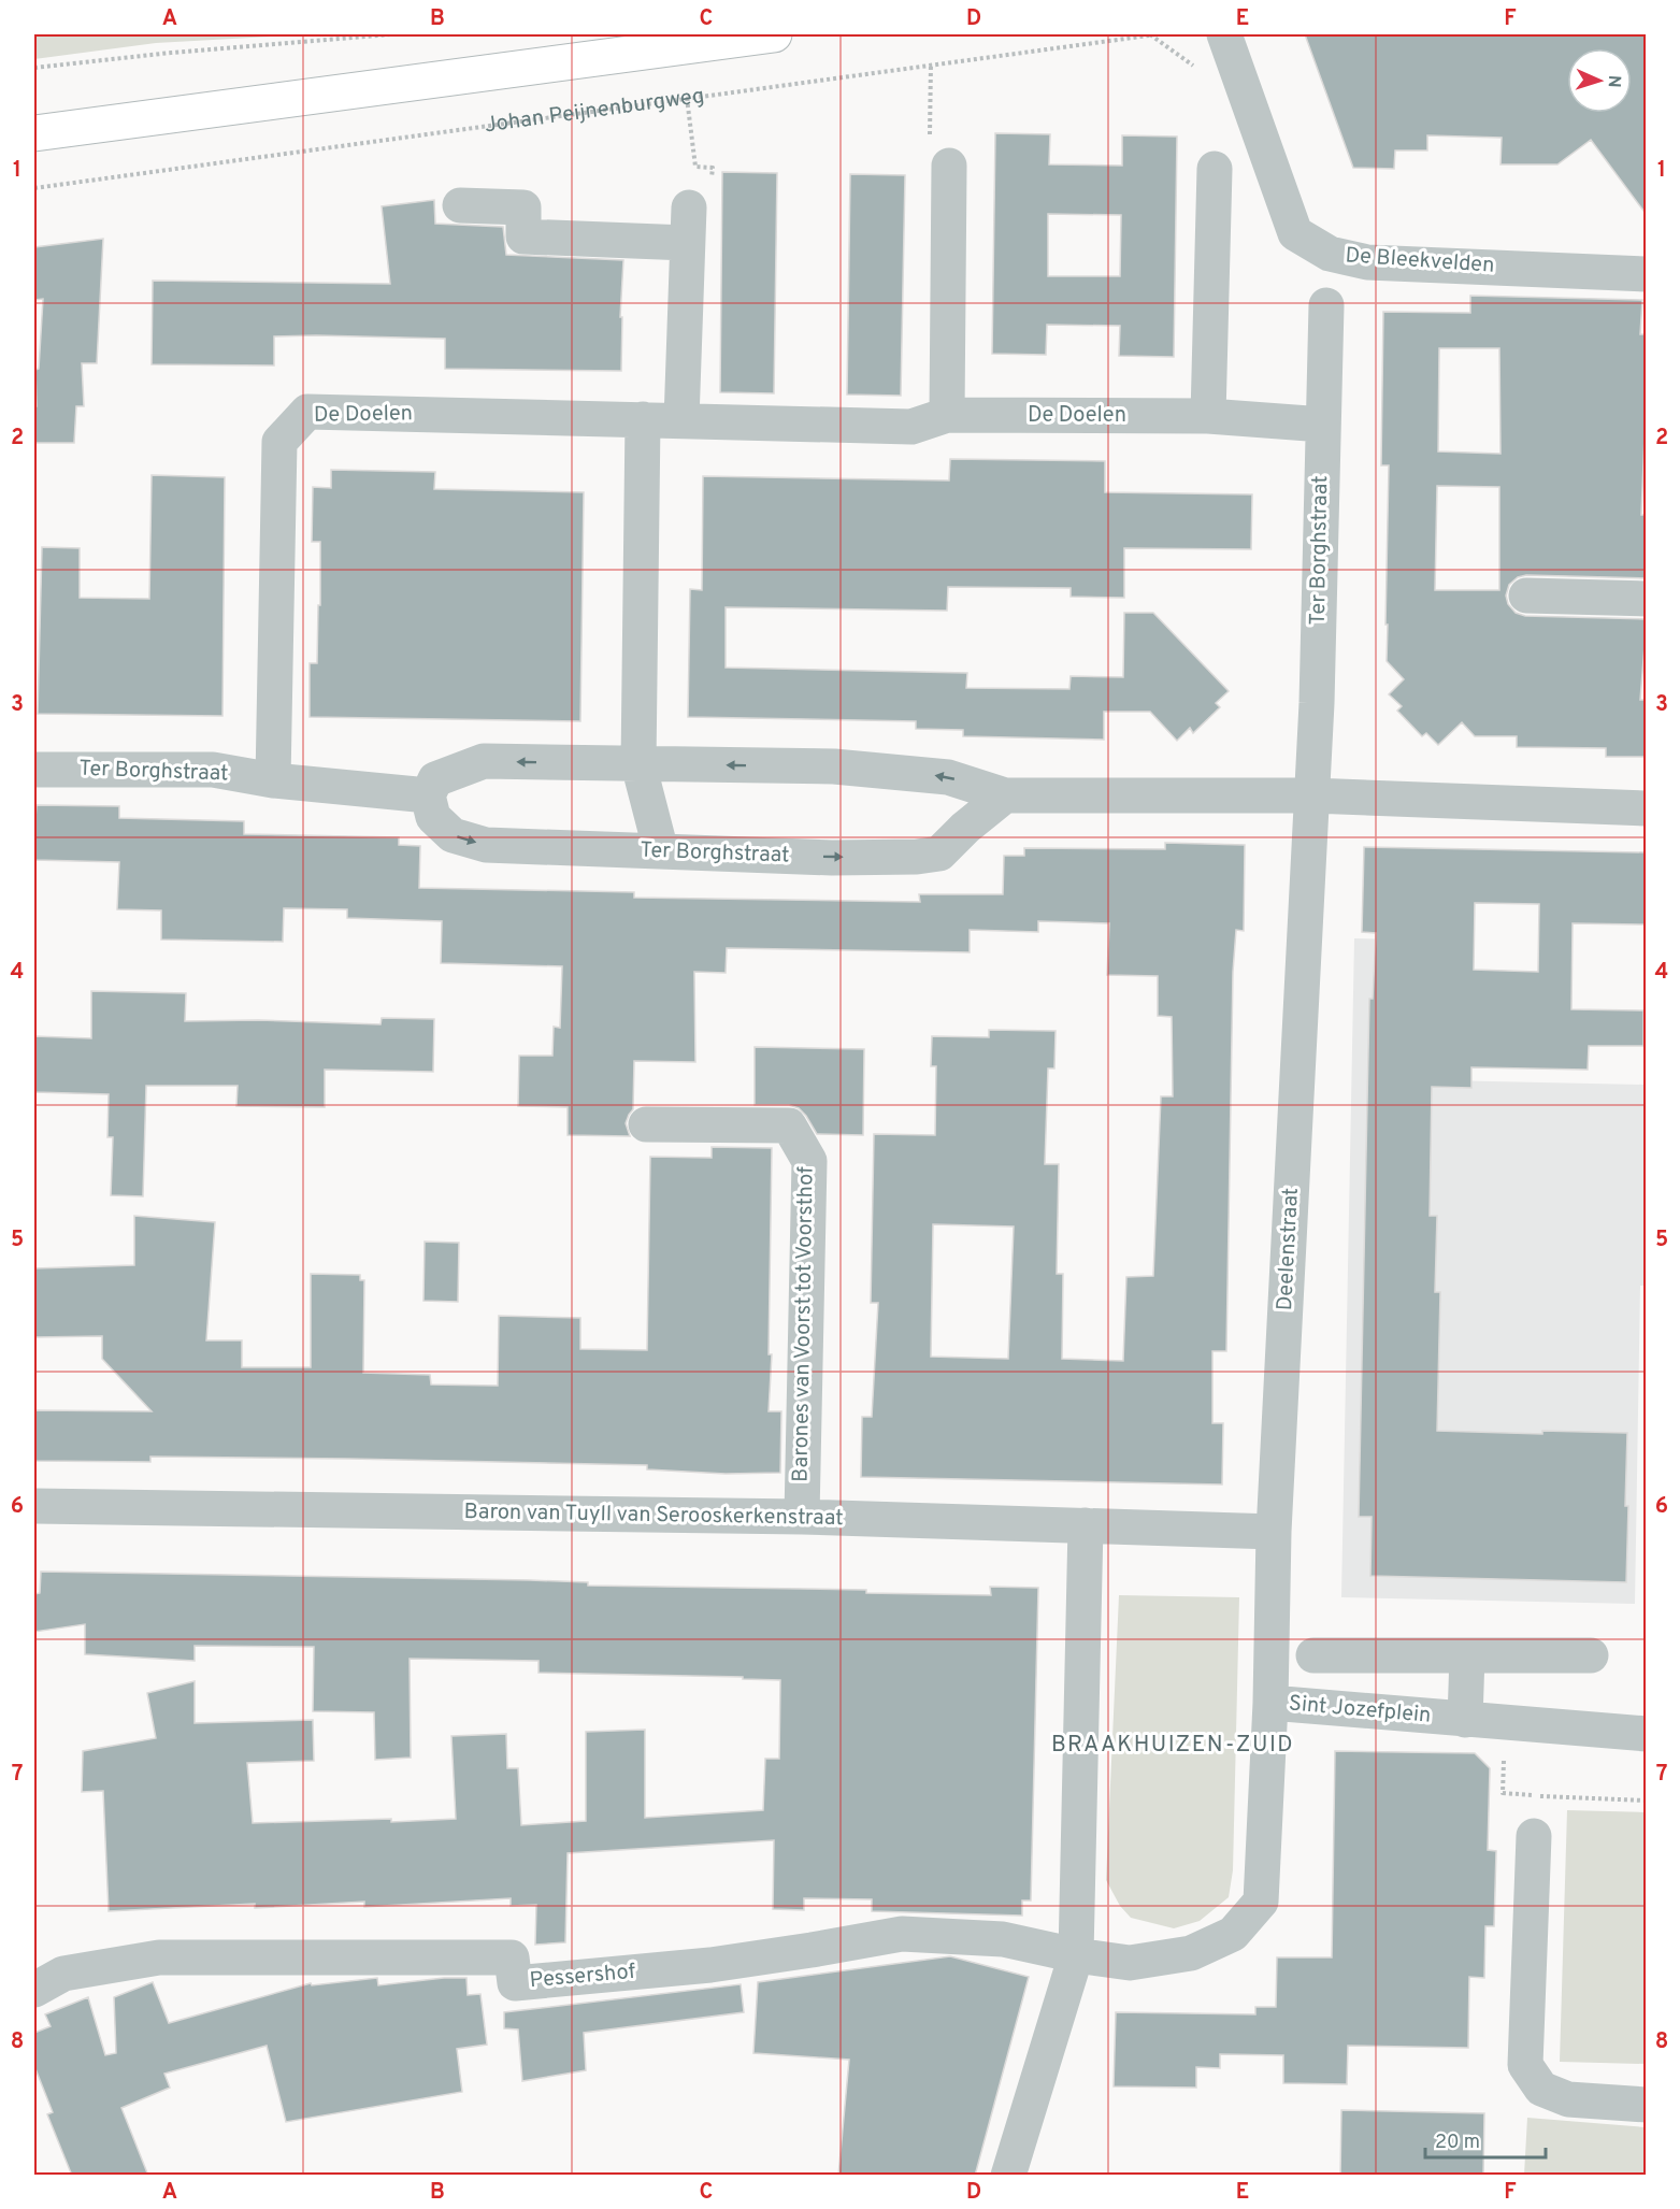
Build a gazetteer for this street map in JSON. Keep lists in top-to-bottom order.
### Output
{
  "streets": {
    "street": [
      "De Bleekvelden",
      "De Doelen",
      "Ter Borghstraat",
      "Deelenstraat",
      "Barones van Voorst tot Voorsthof",
      "Baron van Tuyll van Serooskerkenstraat",
      "Sint Jozefplein",
      "Pessershof"
    ],
    "path": ["Johan Peijnenburgweg"]
  },
  "crossings": [
    ["De Doelen", "Ter Borghstraat"],
    ["Ter Borghstraat", "Deelenstraat"],
    ["Deelenstraat", "Baron van Tuyll van Serooskerkenstraat"],
    ["Deelenstraat", "Sint Jozefplein"],
    ["Barones van Voorst tot Voorsthof", "Baron van Tuyll van Serooskerkenstraat"],
    ["Sint Jozefplein", "Pessershof"]
  ],
  "districts": ["BRAAKHUIZEN-ZUID"],
  "scale_bar": "20 m",
  "north": "right",
  "grid": {
    "columns": [
      "A",
      "B",
      "C",
      "D",
      "E",
      "F"
    ],
    "rows": [
      "1",
      "2",
      "3",
      "4",
      "5",
      "6",
      "7",
      "8"
    ]
  }
}
